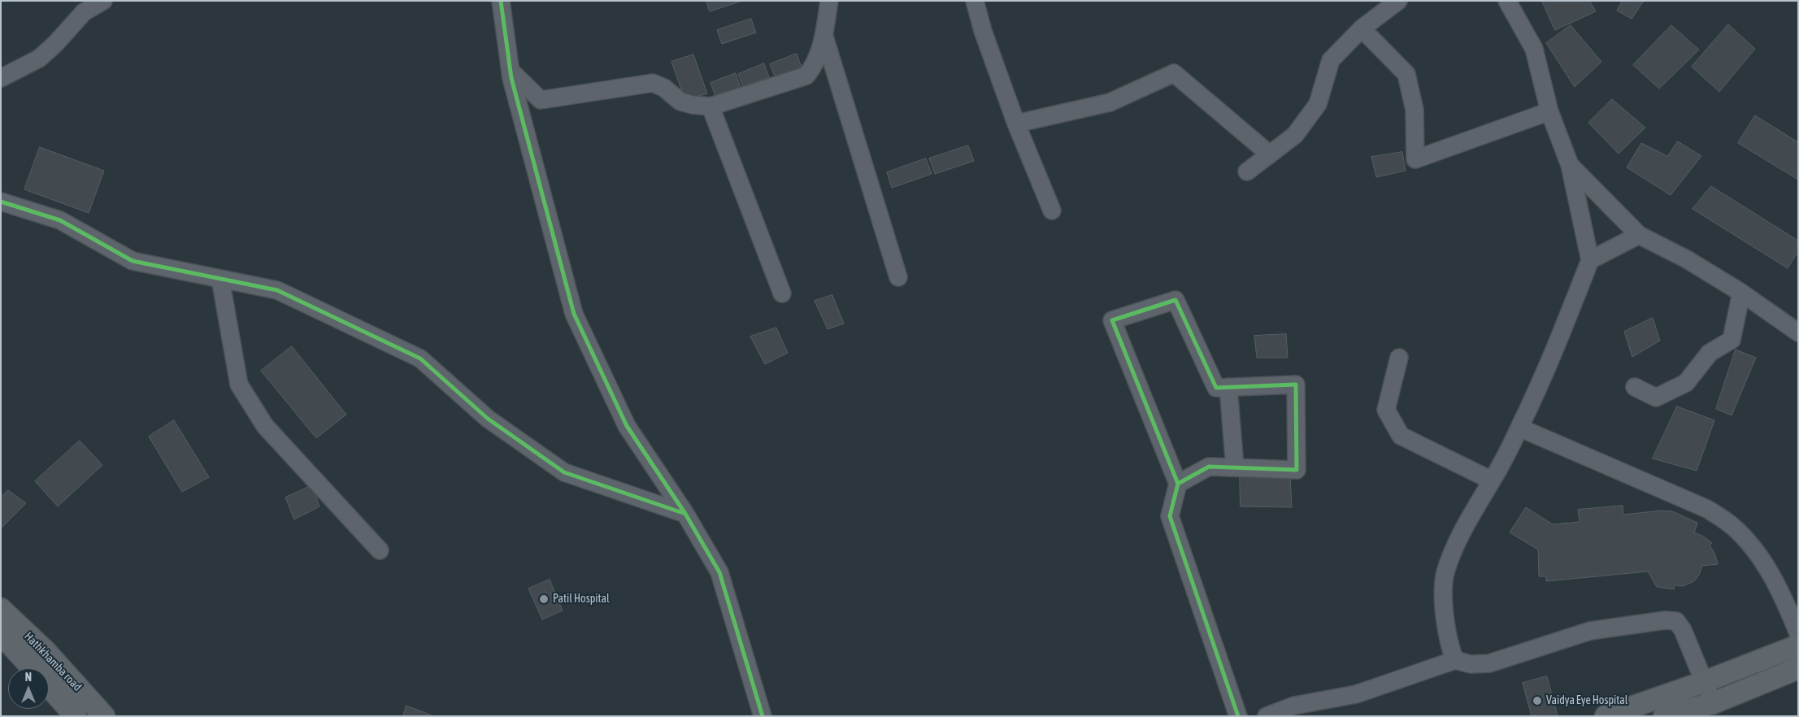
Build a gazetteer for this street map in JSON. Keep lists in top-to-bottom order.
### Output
{
  "streets": {
    "main road": ["Hathkhamba road"]
  },
  "places": ["Patil Hospital", "Vaidya Eye Hospital"],
  "north": "top"
}
